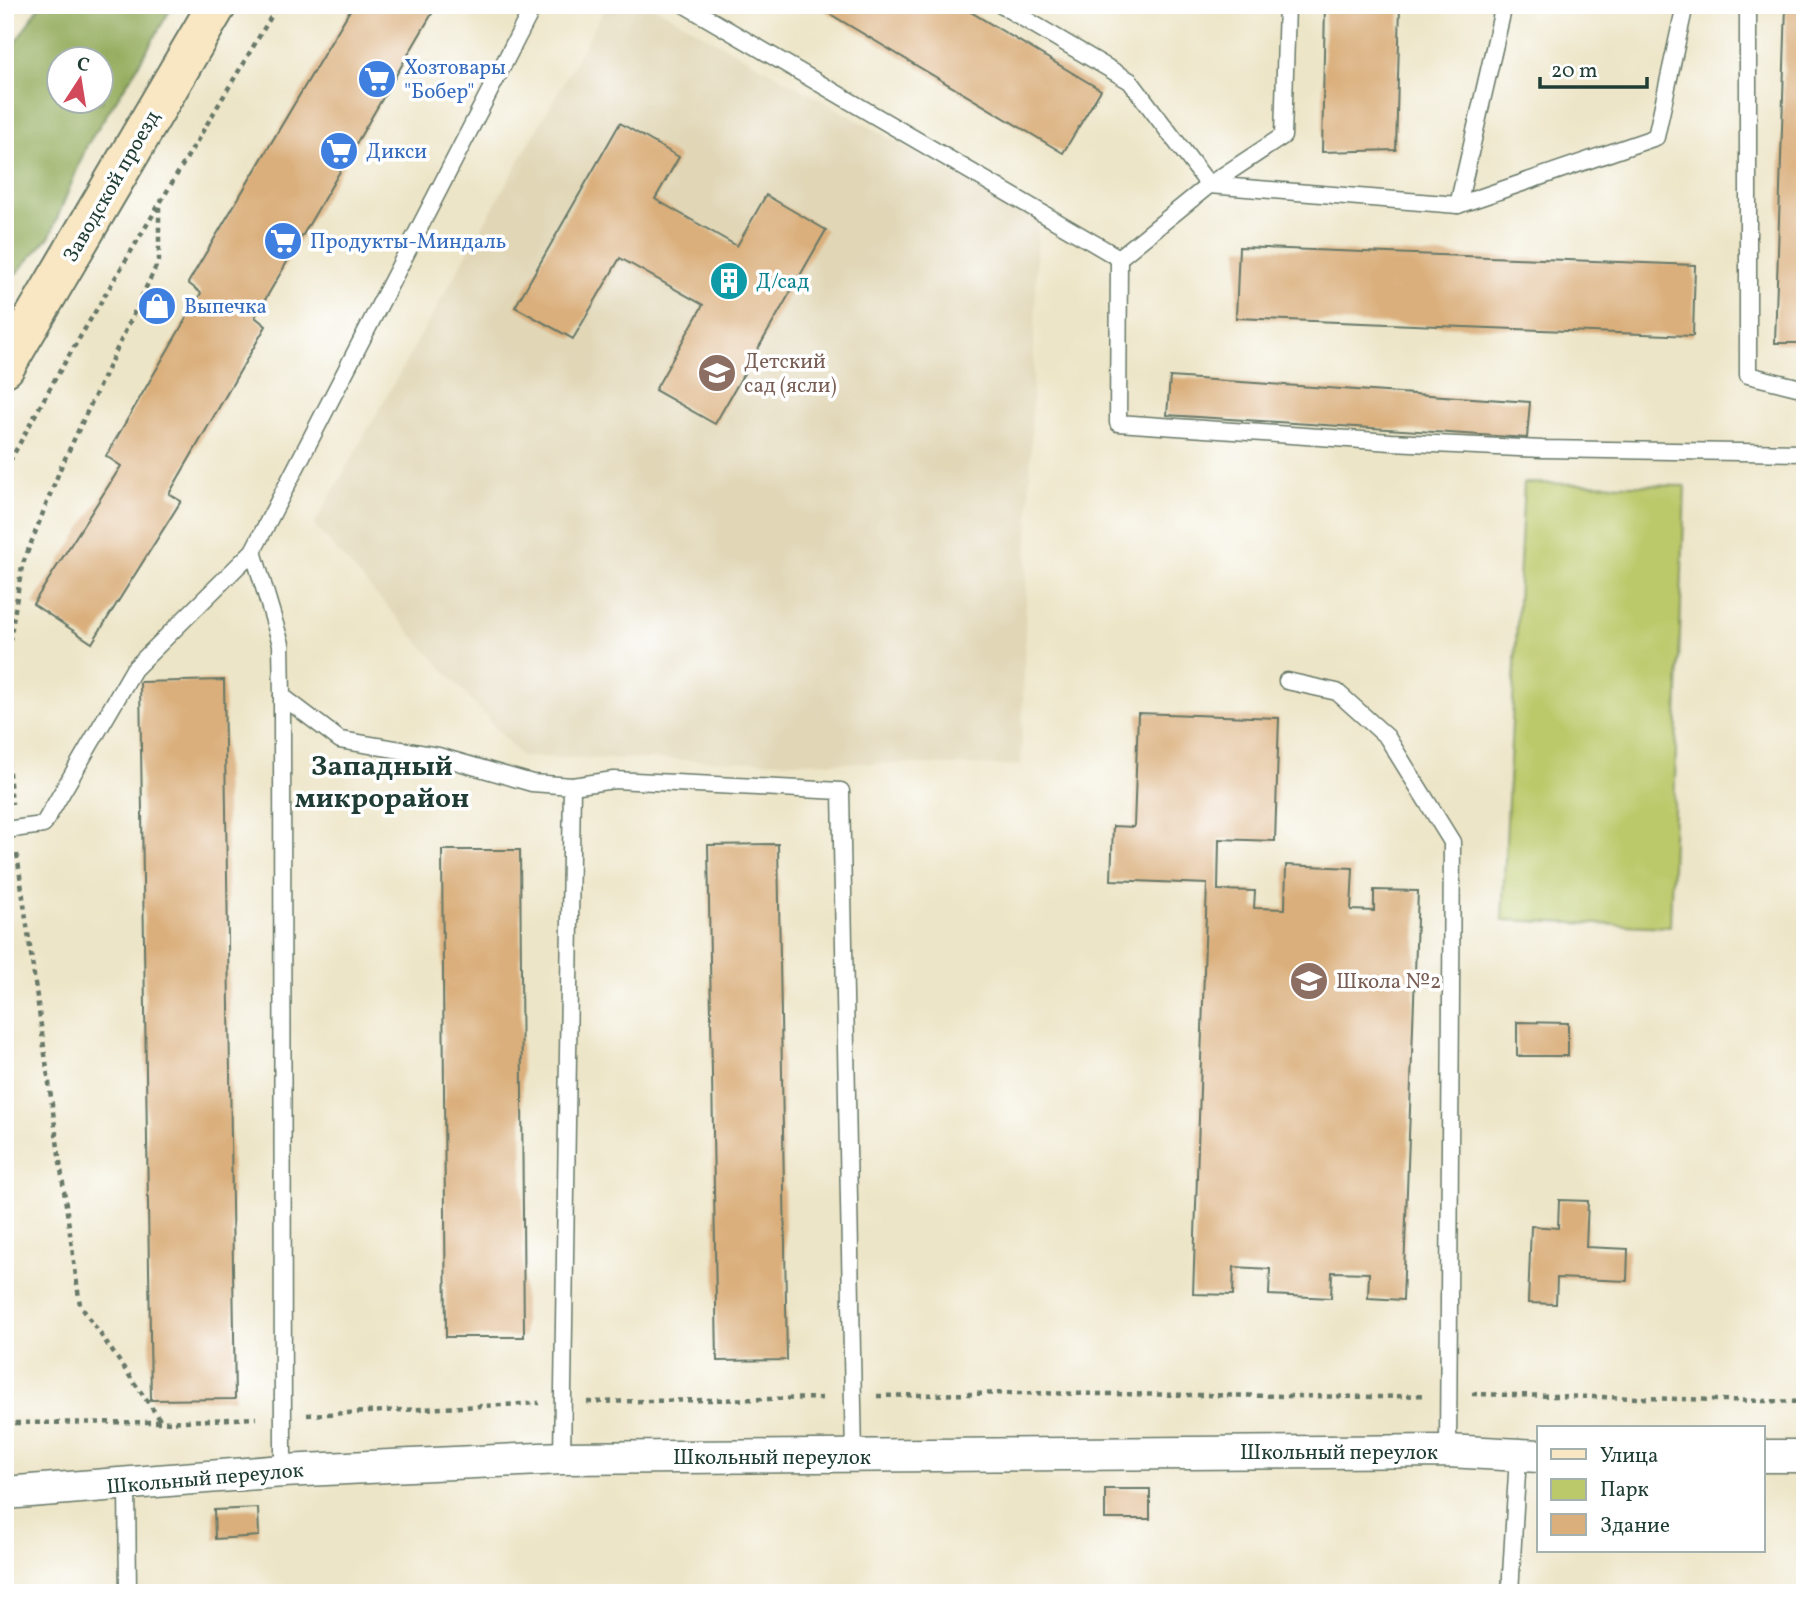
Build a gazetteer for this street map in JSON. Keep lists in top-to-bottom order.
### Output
{
  "streets": {
    "street": ["Заводской проезд", "Школьный переулок"]
  },
  "districts": ["Западный микрорайон"],
  "places": {
    "supermarket": ["Хозтовары \"Бобер\"", "Дикси", "Продукты-Миндаль"],
    "building": ["Д/сад"],
    "shop": ["Выпечка"],
    "school or university": ["Детский сад (ясли)", "Школа №2"]
  },
  "legend": ["Улица", "Парк", "Здание"],
  "scale_bar": "20 m",
  "north": "top"
}
